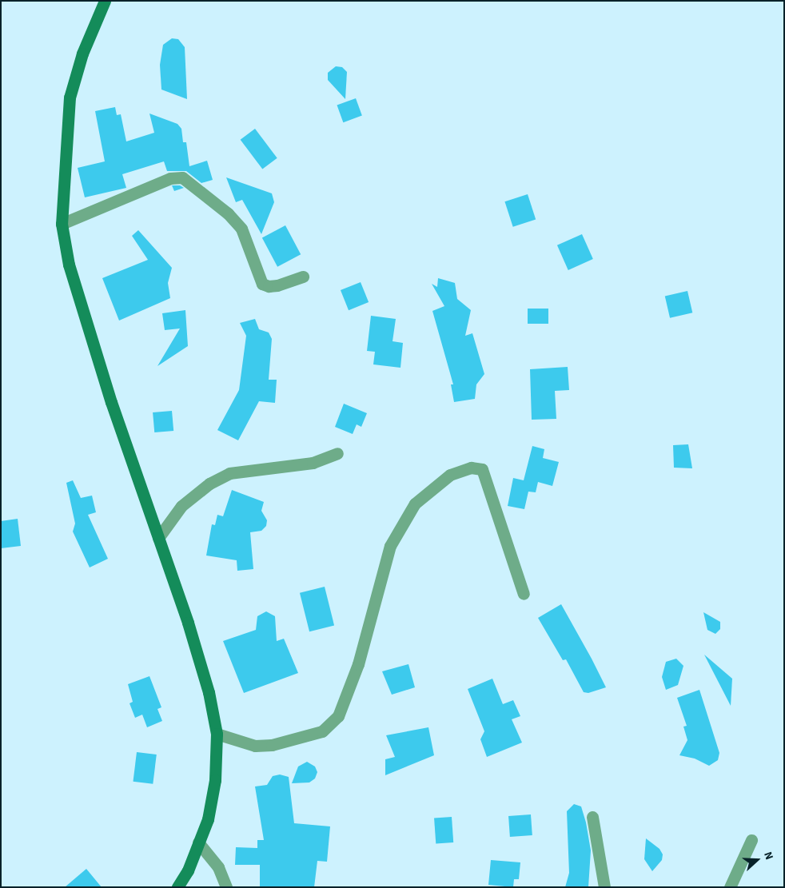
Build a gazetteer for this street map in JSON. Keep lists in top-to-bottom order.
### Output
{
  "north": "right"
}
